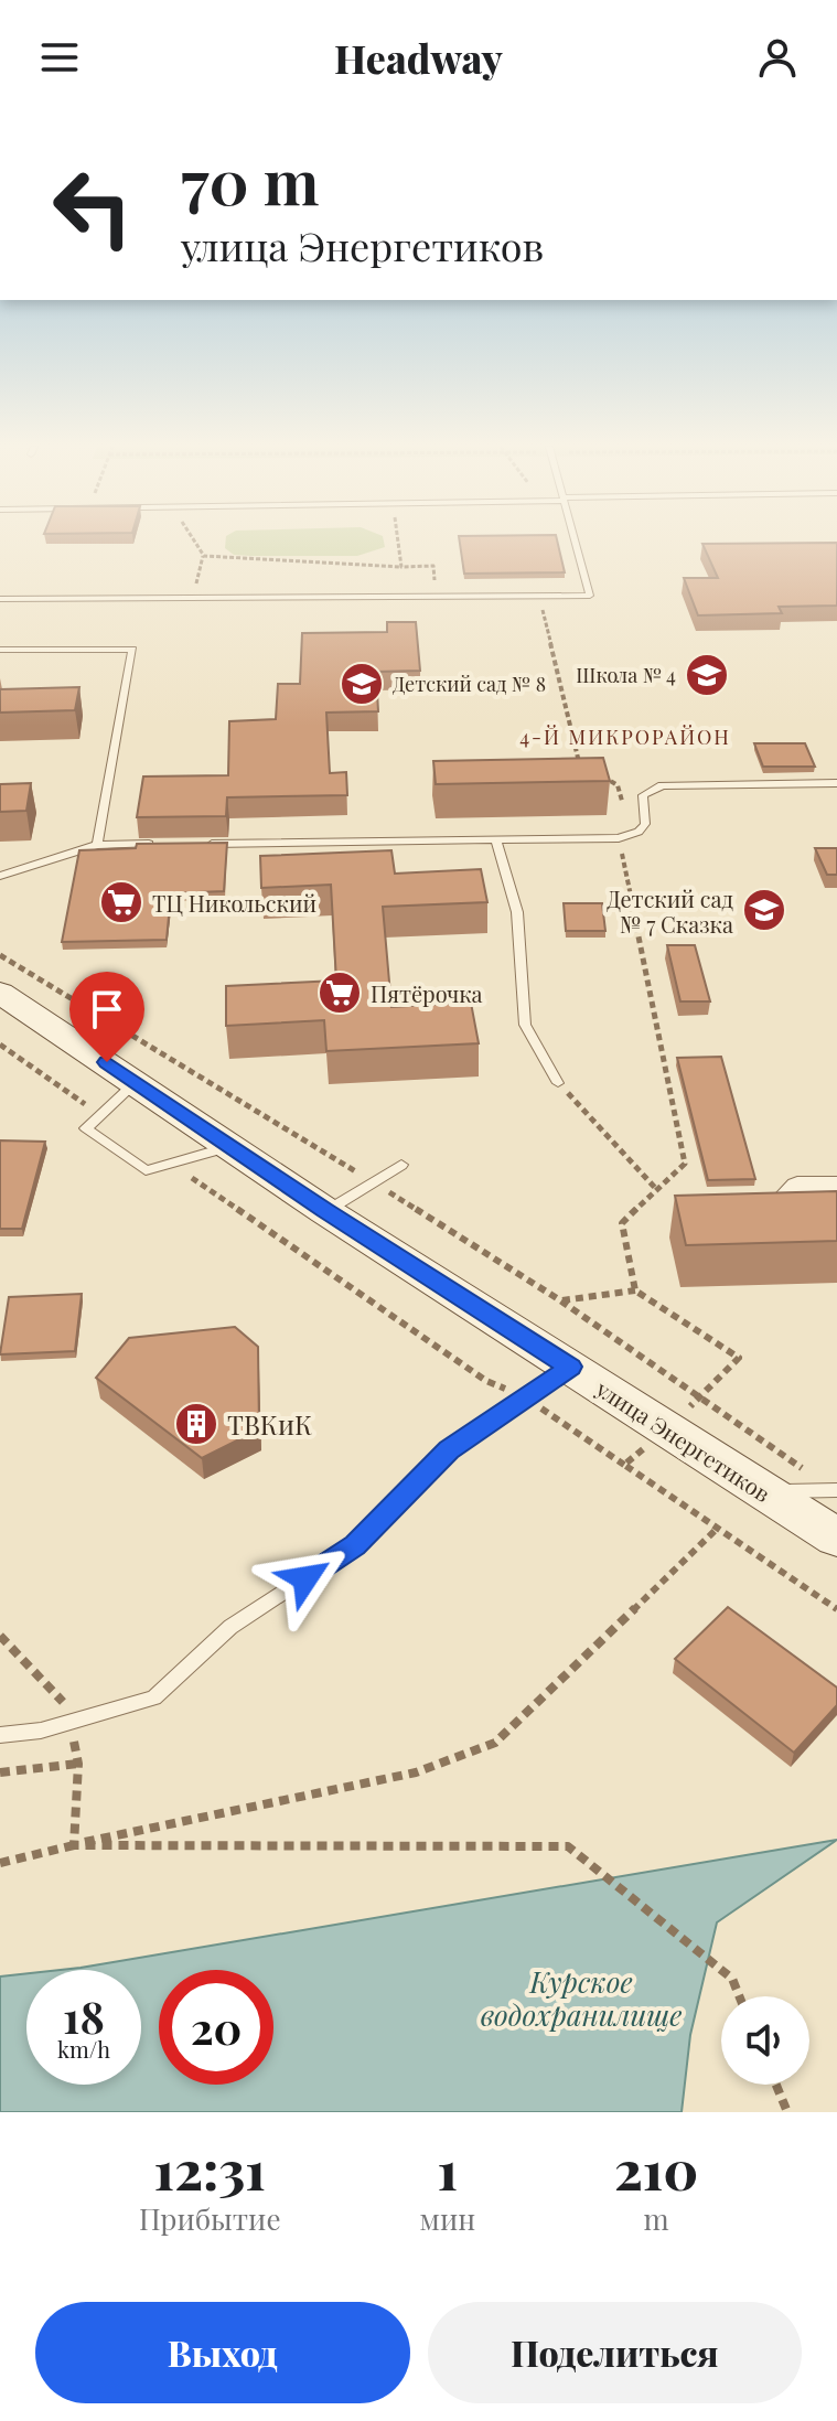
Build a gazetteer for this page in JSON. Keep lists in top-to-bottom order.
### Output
{
  "streets": {
    "main road": ["улица Энергетиков"]
  },
  "districts": ["4-Й МИКРОРАЙОН"],
  "water": ["Курское водохранилище"],
  "places": {
    "school or university": ["Школа № 4", "Детский сад № 8", "Детский сад № 7 Сказка"],
    "supermarket": ["ТЦ Никольский", "Пятёрочка"],
    "building": ["ТВКиК"]
  },
  "page": {
    "header": "Headway",
    "turn": ["70 m", "улица Энергетиков"],
    "speed": "18 km/h",
    "limit": "20",
    "eta": [
      "12:31",
      "Прибытие",
      "1",
      "мин",
      "210",
      "m"
    ],
    "buttons": ["Выход", "Поделиться"]
  }
}
